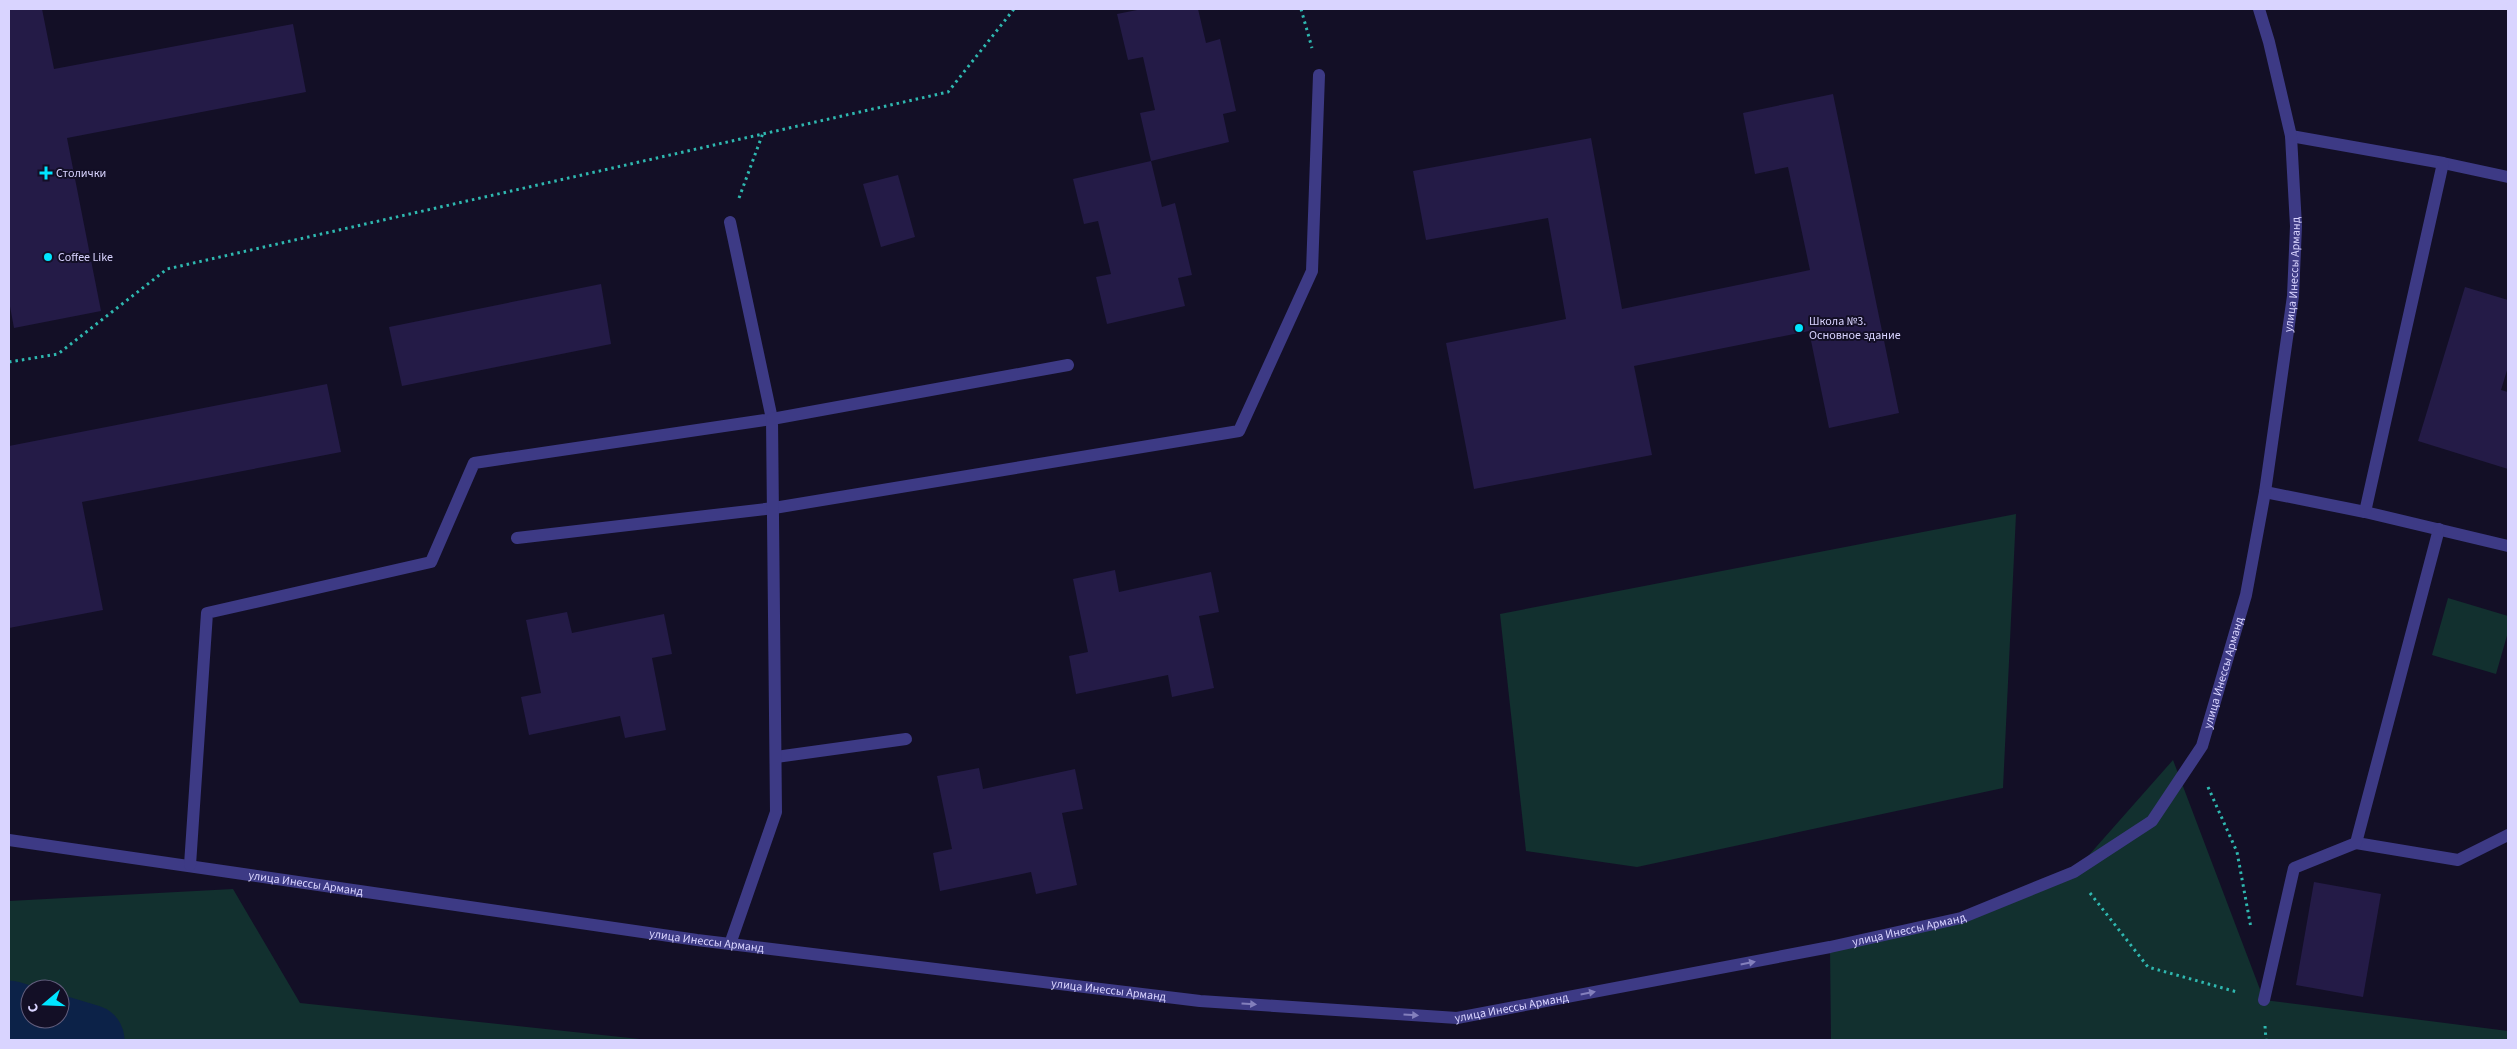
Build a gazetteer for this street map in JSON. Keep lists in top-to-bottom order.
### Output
{
  "streets": {
    "street": ["улица Инессы Арманд"]
  },
  "one_way": ["улица Инессы Арманд"],
  "places": {
    "health": ["Столички"],
    "other": ["Coffee Like", "Школа №3. Основное здание"]
  },
  "north": "left"
}
